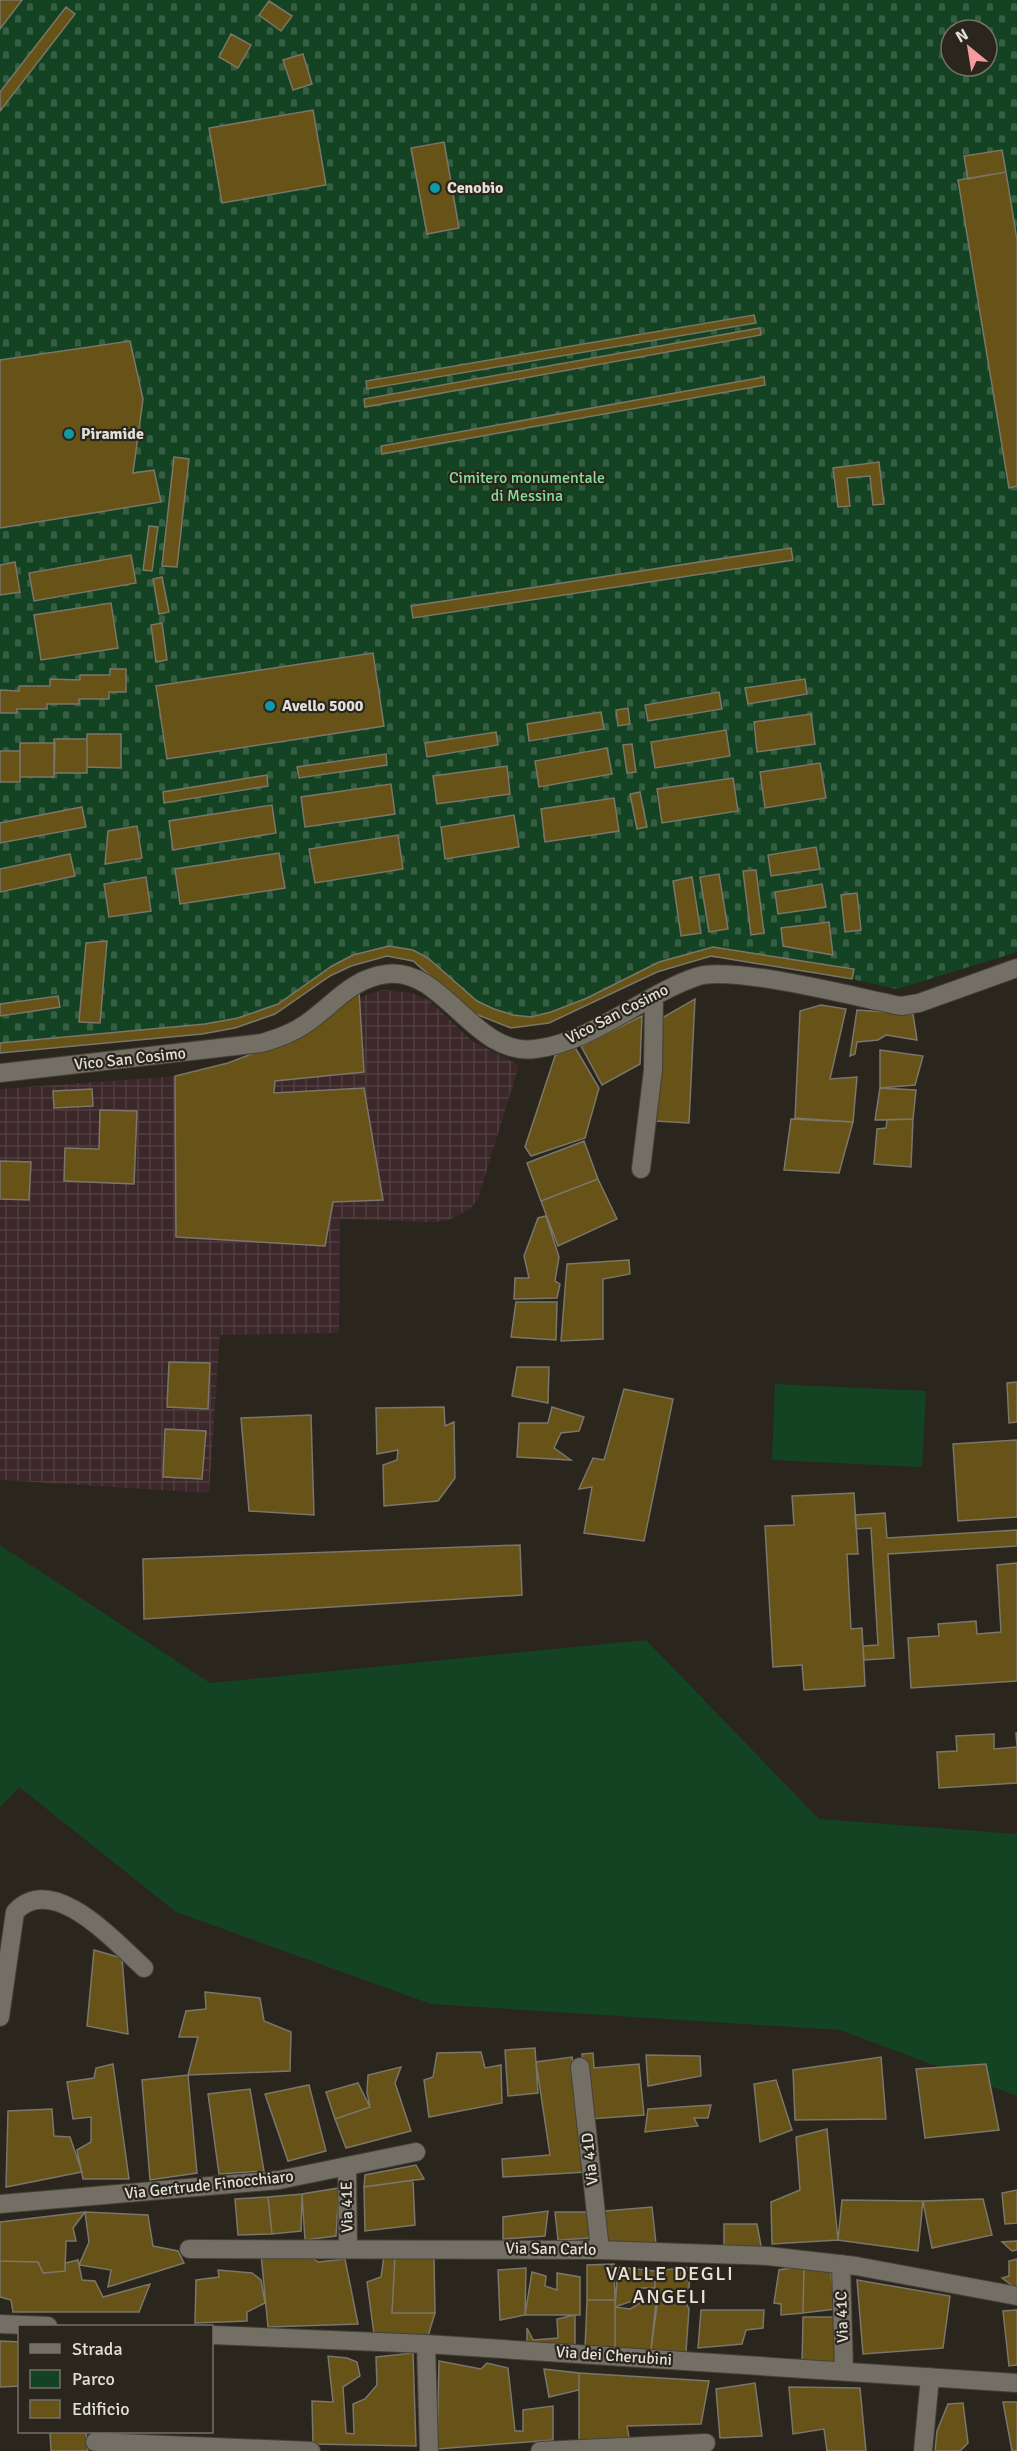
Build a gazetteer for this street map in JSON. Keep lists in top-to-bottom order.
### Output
{
  "streets": {
    "street": [
      "Vico San Cosimo",
      "Via 41D",
      "Via Gertrude Finocchiaro",
      "Via 41E",
      "Via San Carlo",
      "Via 41C",
      "Via dei Cherubini"
    ]
  },
  "crossings": [
    ["Via 41D", "Via San Carlo"],
    ["Via Gertrude Finocchiaro", "Via 41E"],
    ["Via 41E", "Via San Carlo"],
    ["Via San Carlo", "Via 41C"],
    ["Via 41C", "Via dei Cherubini"]
  ],
  "districts": ["VALLE DEGLI ANGELI"],
  "parks": ["Cimitero monumentale di Messina"],
  "places": ["Cenobio", "Piramide", "Avello 5000"],
  "legend": ["Strada", "Parco", "Edificio"],
  "north": "top left"
}
